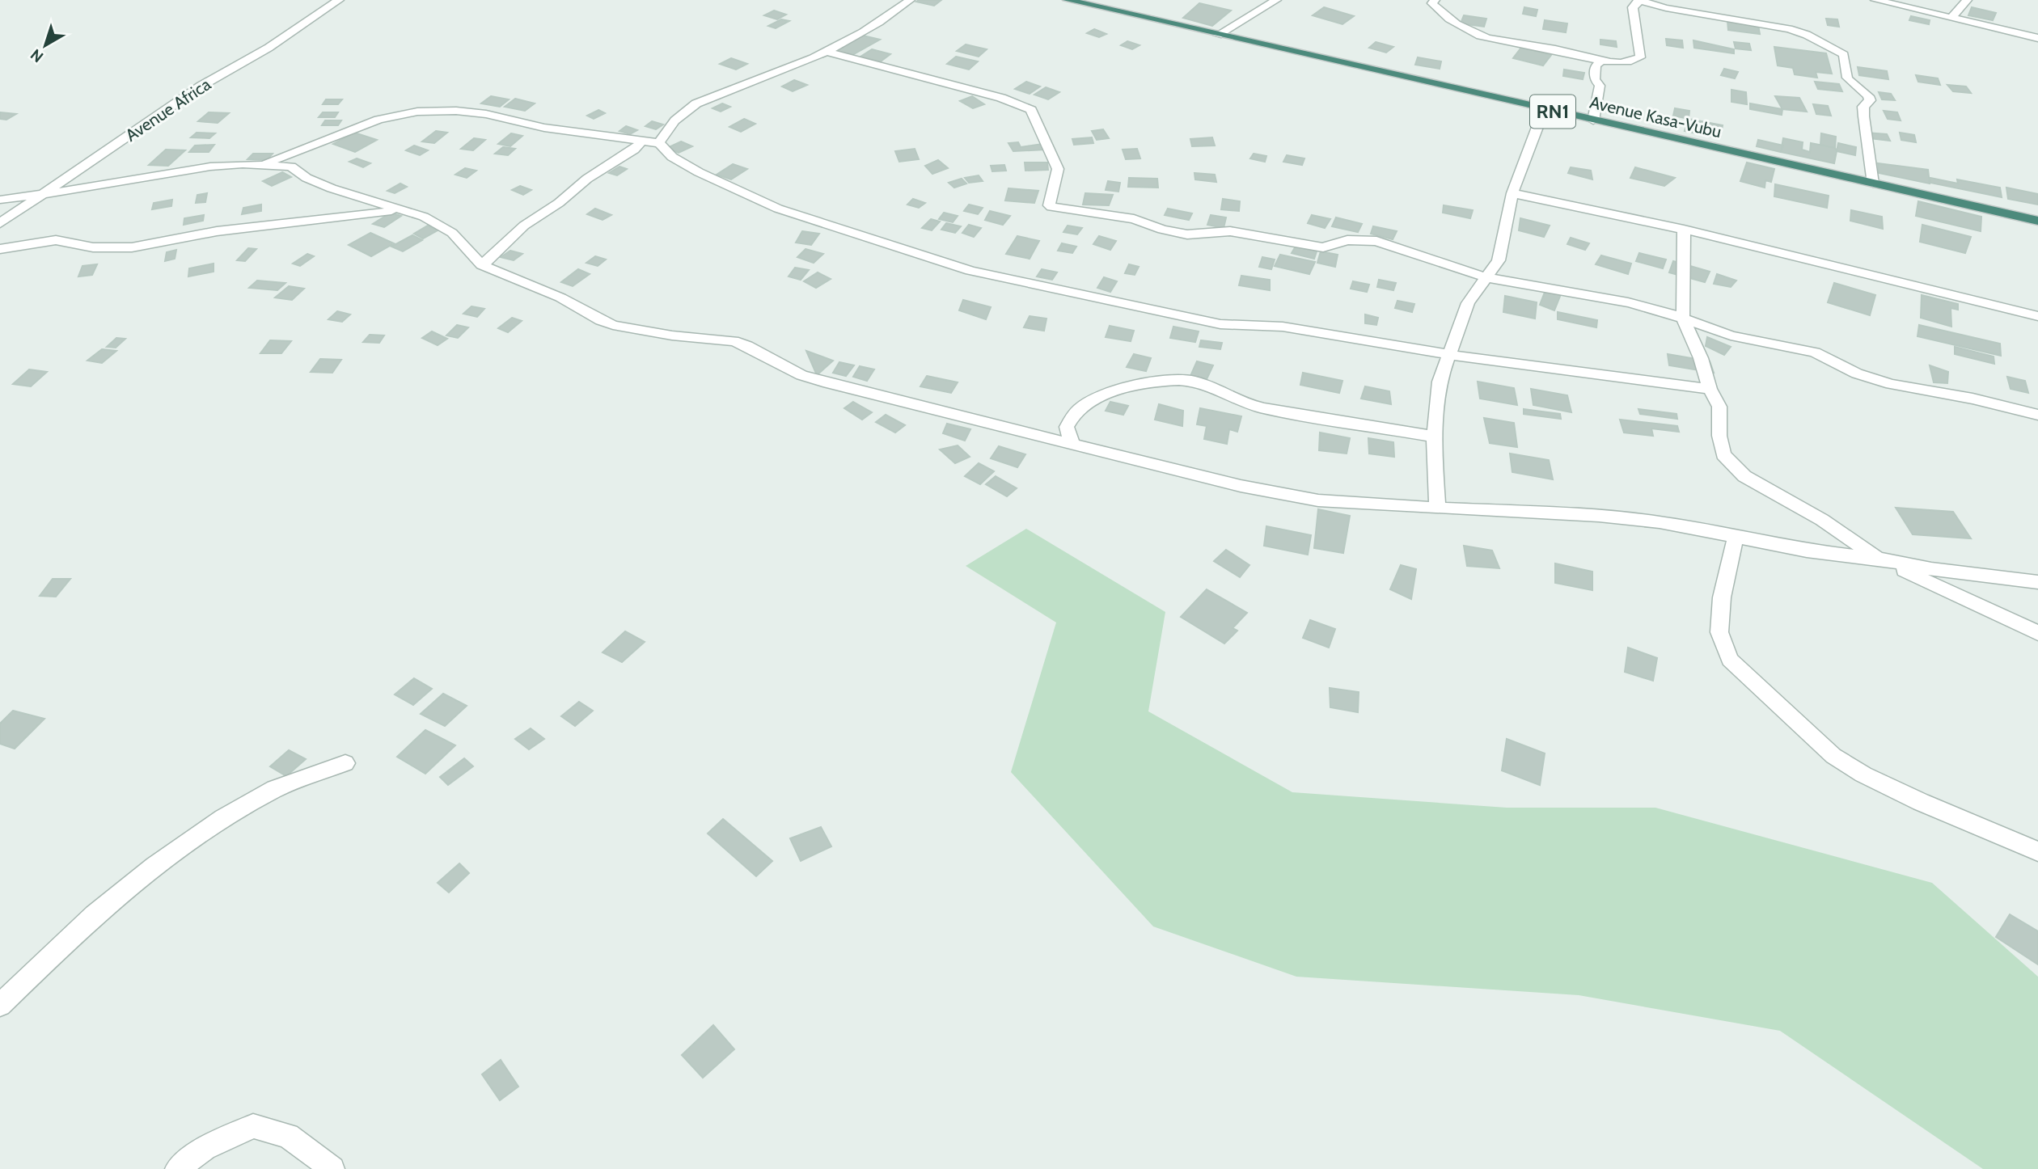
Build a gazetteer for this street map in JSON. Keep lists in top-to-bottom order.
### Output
{
  "streets": {
    "highway": ["RN1", "Avenue Kasa-Vubu"],
    "street": ["Avenue Africa"]
  },
  "north": "bottom left"
}
